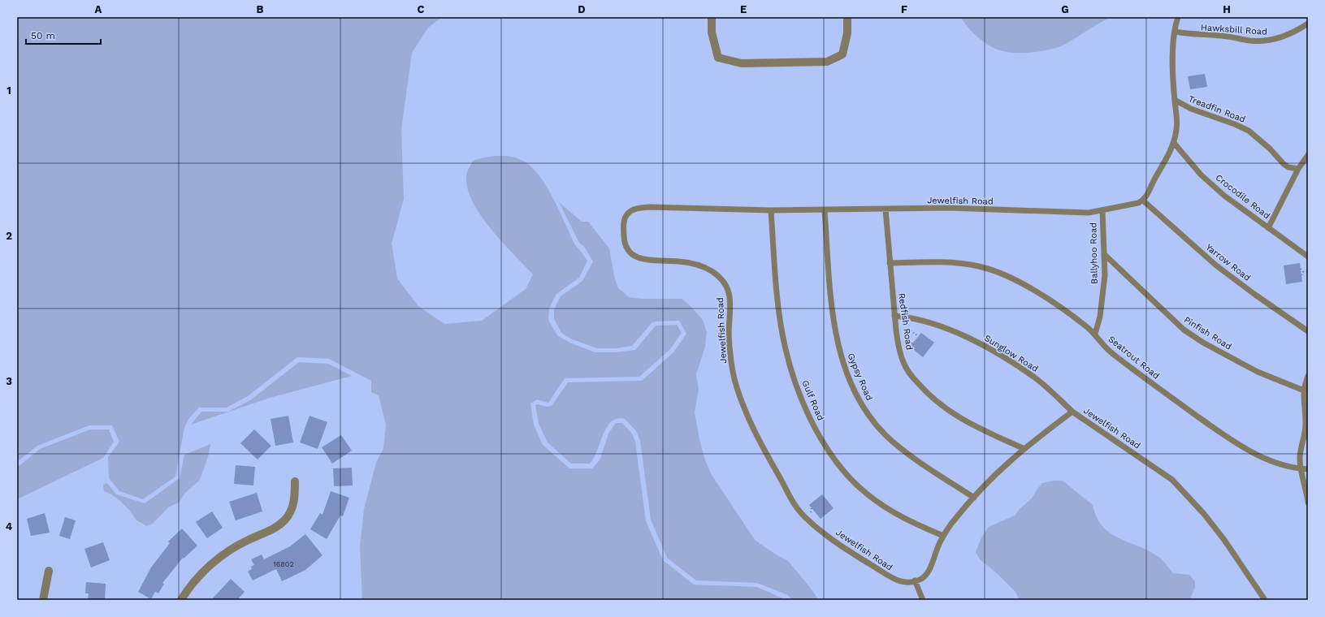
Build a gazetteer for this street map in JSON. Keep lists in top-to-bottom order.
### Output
{
  "streets": {
    "lane": [
      "Hawksbill Road",
      "Treadfin Road",
      "Crocodile Road",
      "Jewelfish Road",
      "Ballyhoo Road",
      "Yarrow Road",
      "Redfish Road",
      "Pinfish Road",
      "Sunglow Road",
      "Seatrout Road",
      "Gypsy Road",
      "Gulf Road"
    ]
  },
  "crossings": [
    ["Jewelfish Road", "Ballyhoo Road"],
    ["Jewelfish Road", "Yarrow Road"],
    ["Jewelfish Road", "Redfish Road"],
    ["Jewelfish Road", "Sunglow Road"],
    ["Jewelfish Road", "Gypsy Road"],
    ["Jewelfish Road", "Gulf Road"],
    ["Ballyhoo Road", "Pinfish Road"],
    ["Ballyhoo Road", "Seatrout Road"],
    ["Redfish Road", "Sunglow Road"],
    ["Redfish Road", "Seatrout Road"]
  ],
  "house_numbers": ["16802"],
  "scale_bar": "50 m",
  "grid": {
    "columns": [
      "A",
      "B",
      "C",
      "D",
      "E",
      "F",
      "G",
      "H"
    ],
    "rows": [
      "1",
      "2",
      "3",
      "4"
    ]
  }
}
